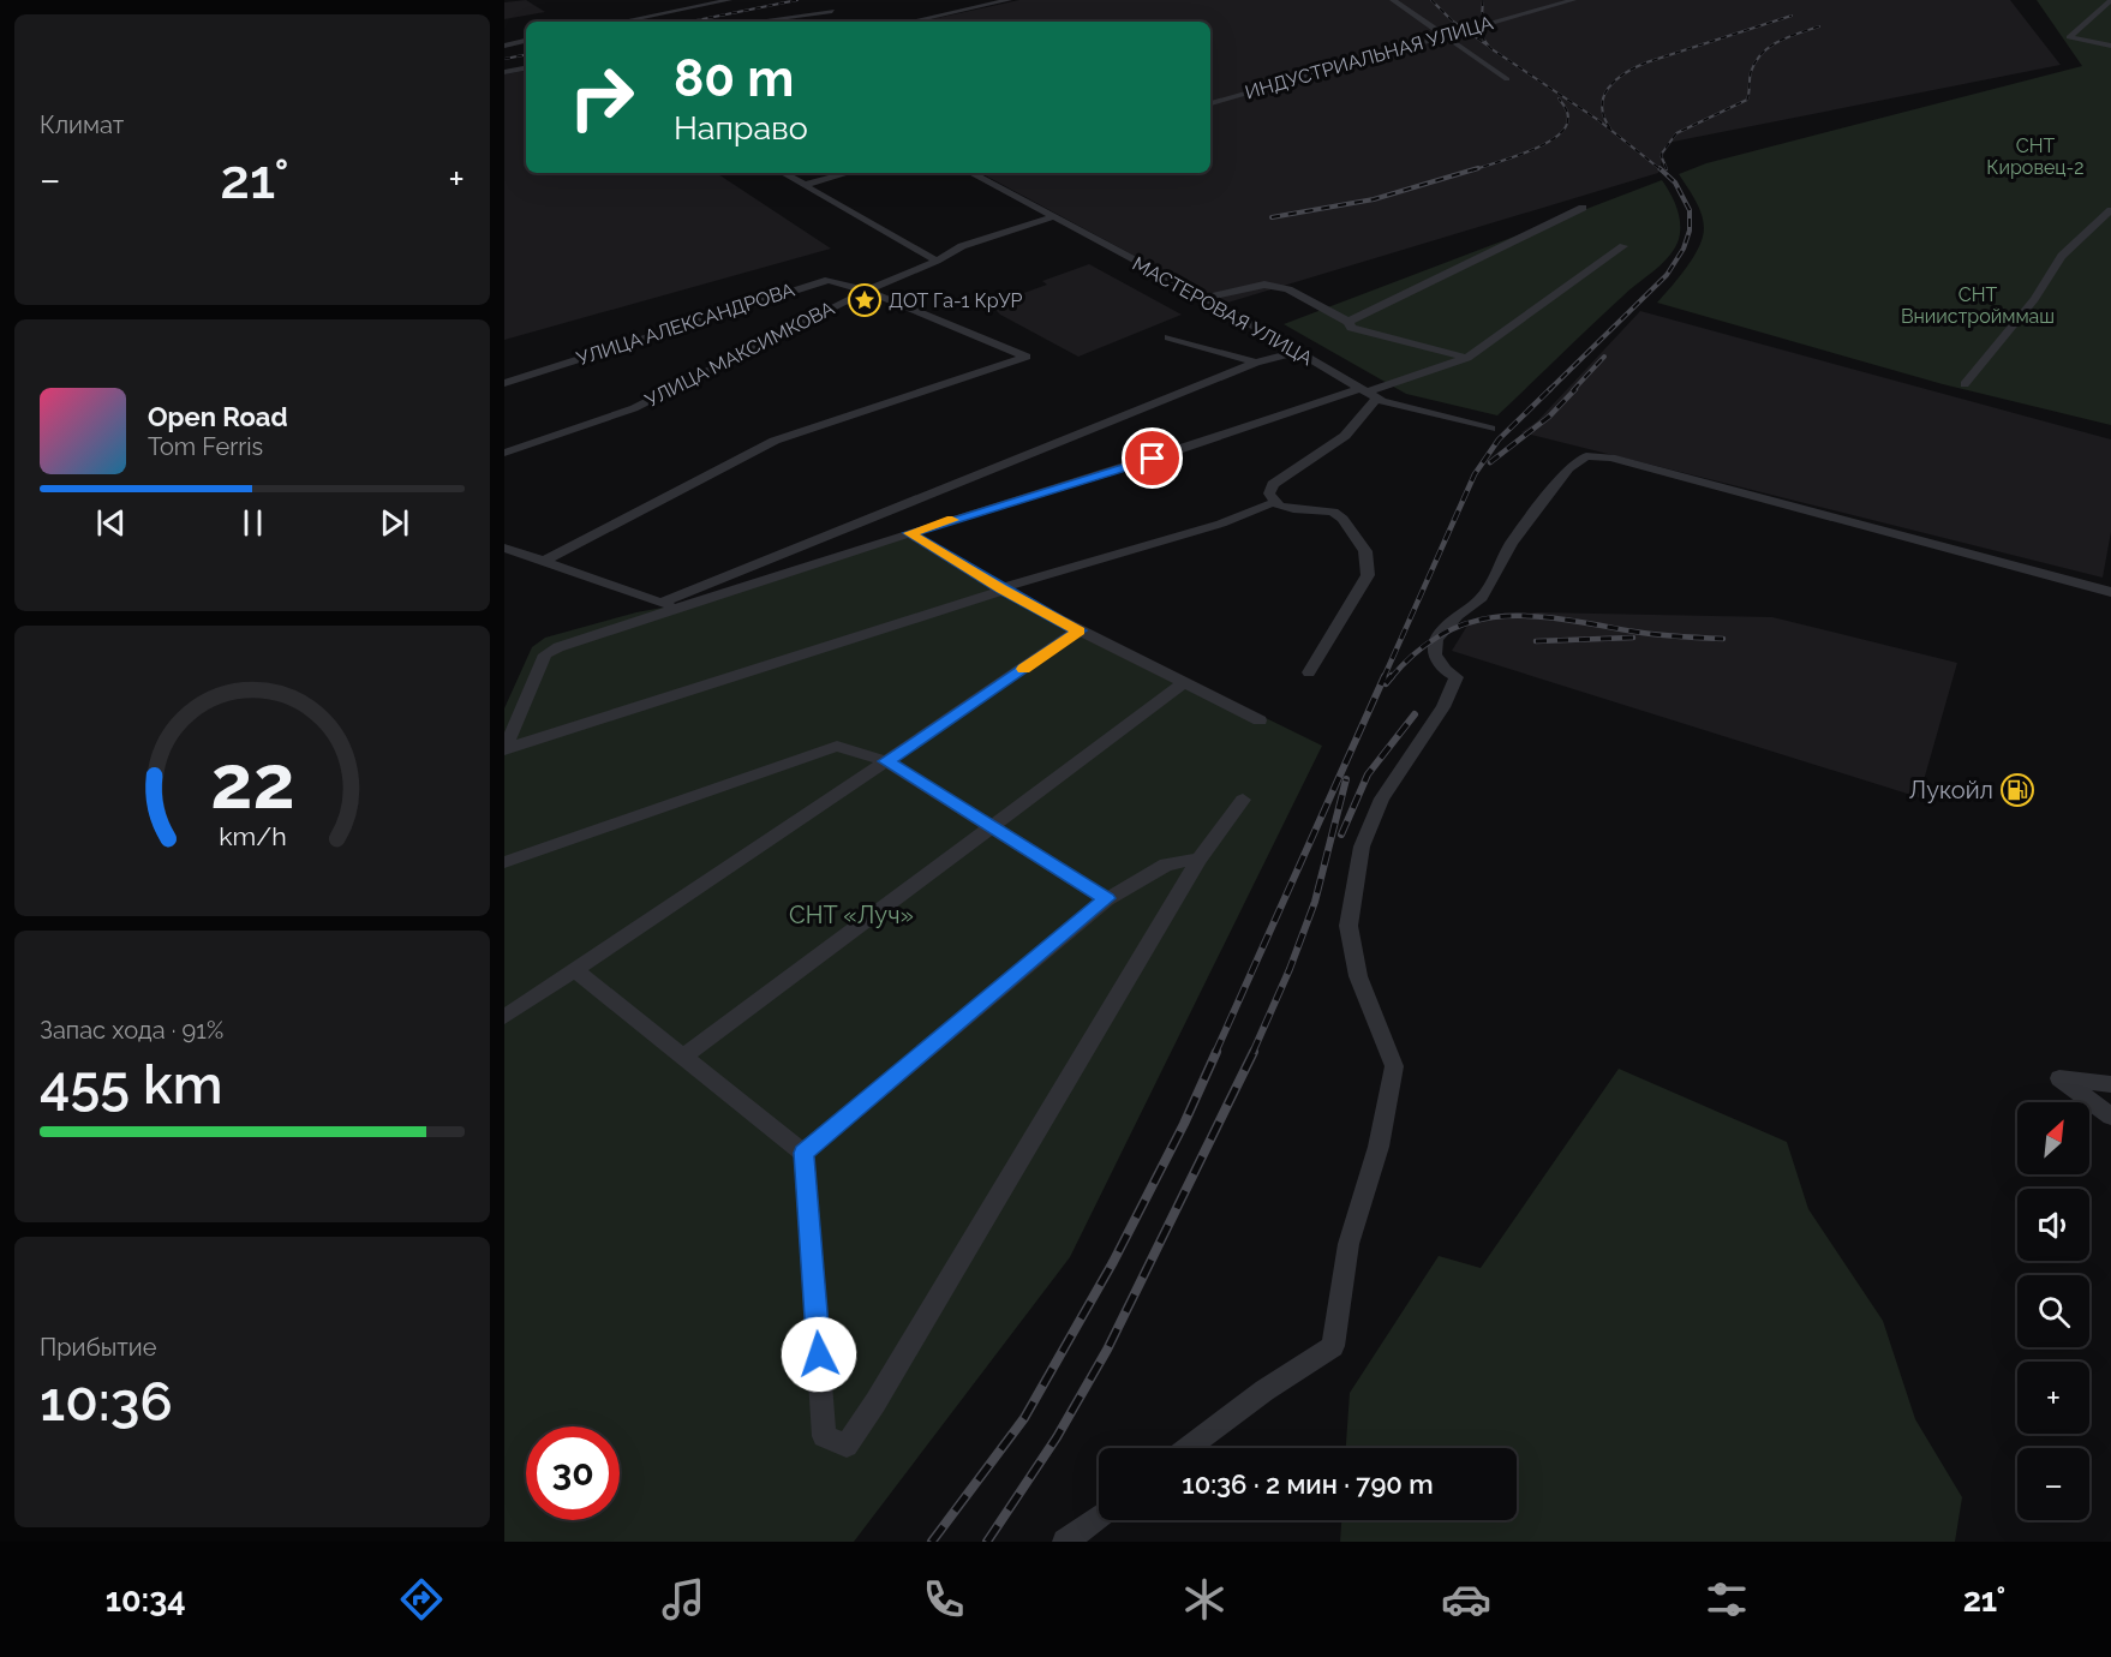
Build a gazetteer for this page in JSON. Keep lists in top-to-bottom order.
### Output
{
  "streets": {
    "street": [
      "ИНДУСТРИАЛЬНАЯ УЛИЦА",
      "МАСТЕРОВАЯ УЛИЦА",
      "УЛИЦА АЛЕКСАНДРОВА",
      "УЛИЦА МАКСИМКОВА"
    ]
  },
  "crossings": [
    ["МАСТЕРОВАЯ УЛИЦА", "УЛИЦА МАКСИМКОВА"],
    ["УЛИЦА АЛЕКСАНДРОВА", "УЛИЦА МАКСИМКОВА"]
  ],
  "parks": ["СНТ Кировец-2", "СНТ Вниистройммаш", "СНТ «Луч»"],
  "places": {
    "place": ["ДОТ Га-1 КрУР"],
    "fuel station": ["Лукойл"]
  },
  "north": "top right",
  "page": {
    "tile": [
      "Климат",
      ["Запас хода · 91%", "455 km"],
      ["Прибытие", "10:36"]
    ],
    "turn": ["80 m", "Направо"],
    "heat": ["−", "21°", "+"],
    "song": ["Open Road", "Tom Ferris"],
    "map_buttons": ["+", "−"],
    "limit": "30",
    "trip": "10:36 · 2 мин · 790 m",
    "tabs": ["10:34", "21°"],
    "gauge": ["22", "km/h"]
  }
}
